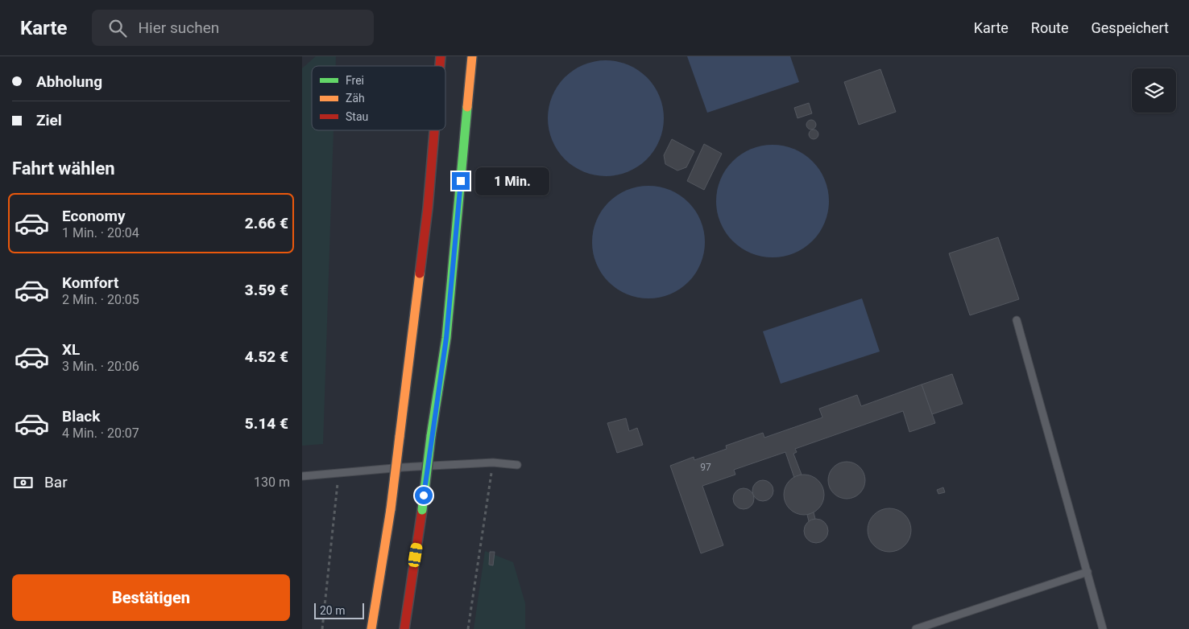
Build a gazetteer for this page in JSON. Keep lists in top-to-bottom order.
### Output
{
  "house_numbers": ["97"],
  "legend": ["Frei", "Zäh", "Stau"],
  "scale_bar": "20 m",
  "page": {
    "header": "Karte",
    "search": "Hier suchen",
    "nav": ["Karte", "Route", "Gespeichert"],
    "banner": ["Abholung", "Ziel"],
    "heading": "Fahrt wählen",
    "bubble": "1 Min.",
    "list": [
      {
        "name": "Economy",
        "note": "1 Min. · 20:04",
        "value": "2.66 €"
      },
      {
        "name": "Komfort",
        "note": "2 Min. · 20:05",
        "value": "3.59 €"
      },
      {
        "name": "XL",
        "note": "3 Min. · 20:06",
        "value": "4.52 €"
      },
      {
        "name": "Black",
        "note": "4 Min. · 20:07",
        "value": "5.14 €"
      }
    ],
    "pay": ["Bar", "130 m"],
    "buttons": "Bestätigen",
    "scale": "20 m"
  }
}
